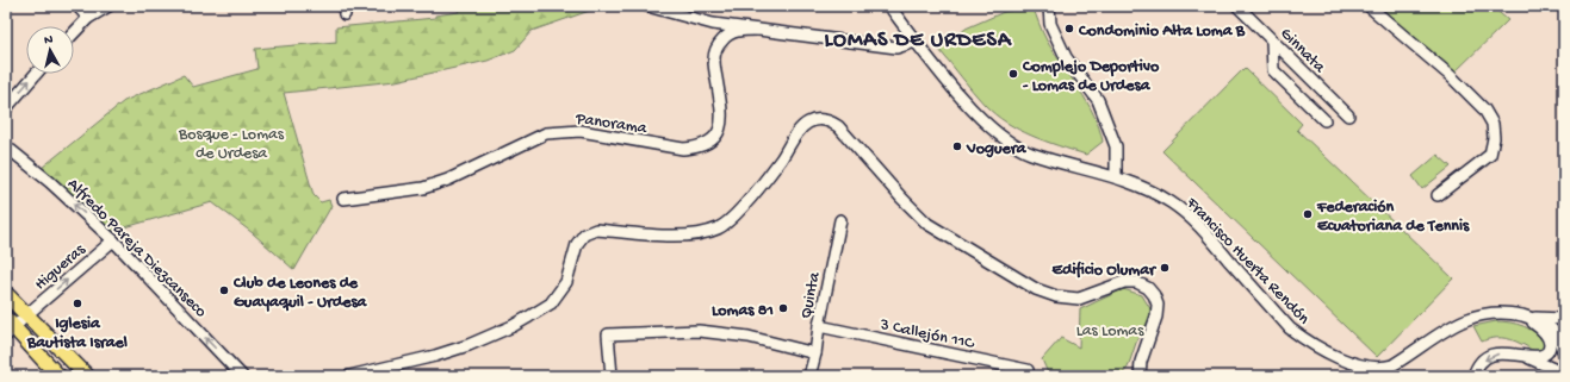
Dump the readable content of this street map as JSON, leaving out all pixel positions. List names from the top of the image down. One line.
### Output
{"streets":{"street":["Ginnata","Panorama","Alfredo Pareja Diezcanseco","Francisco Huerta Rendón","Higueras","Quinta","3 Callejón 11C"]},"crossings":[["Panorama","Francisco Huerta Rendón"],["Alfredo Pareja Diezcanseco","Higueras"],["Quinta","3 Callejón 11C"]],"one_way":["Alfredo Pareja Diezcanseco","Higueras"],"districts":["LOMAS DE URDESA"],"parks":["Bosque - Lomas de Urdesa","Las Lomas"],"places":["Condominio Alta Loma B","Complejo Deportivo - Lomas de Urdesa","Voguera","Federación Ecuatoriana de Tennis","Edificio Olumar","Club de Leones de Guayaquil - Urdesa","Iglesia Bautista Israel","Lomas 81"],"north":"top"}
